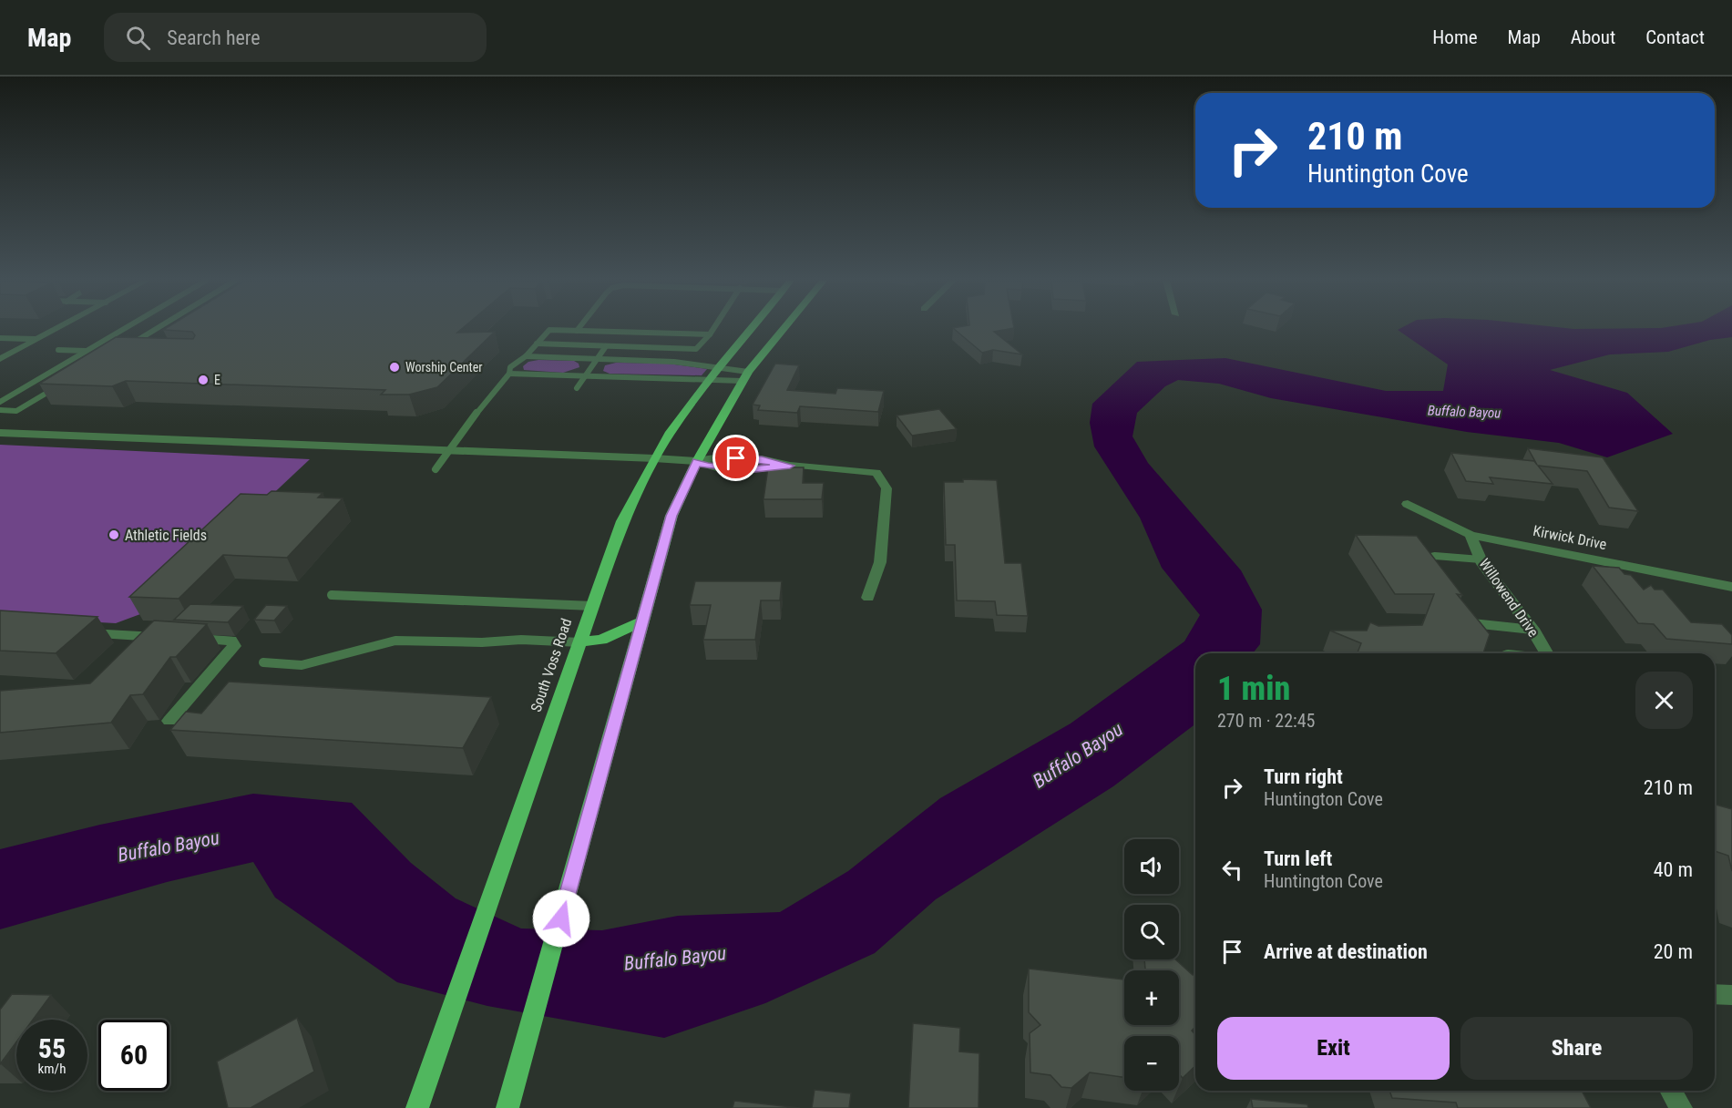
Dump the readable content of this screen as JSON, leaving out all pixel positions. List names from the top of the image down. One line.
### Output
{"streets":{"main road":["South Voss Road"],"street":["Kirwick Drive","Willowend Drive"]},"crossings":[["Kirwick Drive","Willowend Drive"]],"water":["Buffalo Bayou"],"places":["Worship Center","E","Athletic Fields"],"page":{"header":"Map","search":"Search here","nav":["Home","Map","About","Contact"],"turn":["210 m","Huntington Cove"],"heading":["1 min","270 m · 22:45"],"list":[{"name":"Turn right","note":"Huntington Cove","value":"210 m"},{"name":"Turn left","note":"Huntington Cove","value":"40 m"},{"name":"Arrive at destination","value":"20 m"}],"map_buttons":["+","−"],"buttons":["Exit","Share"],"speed":"55 km/h","limit":"60"}}
